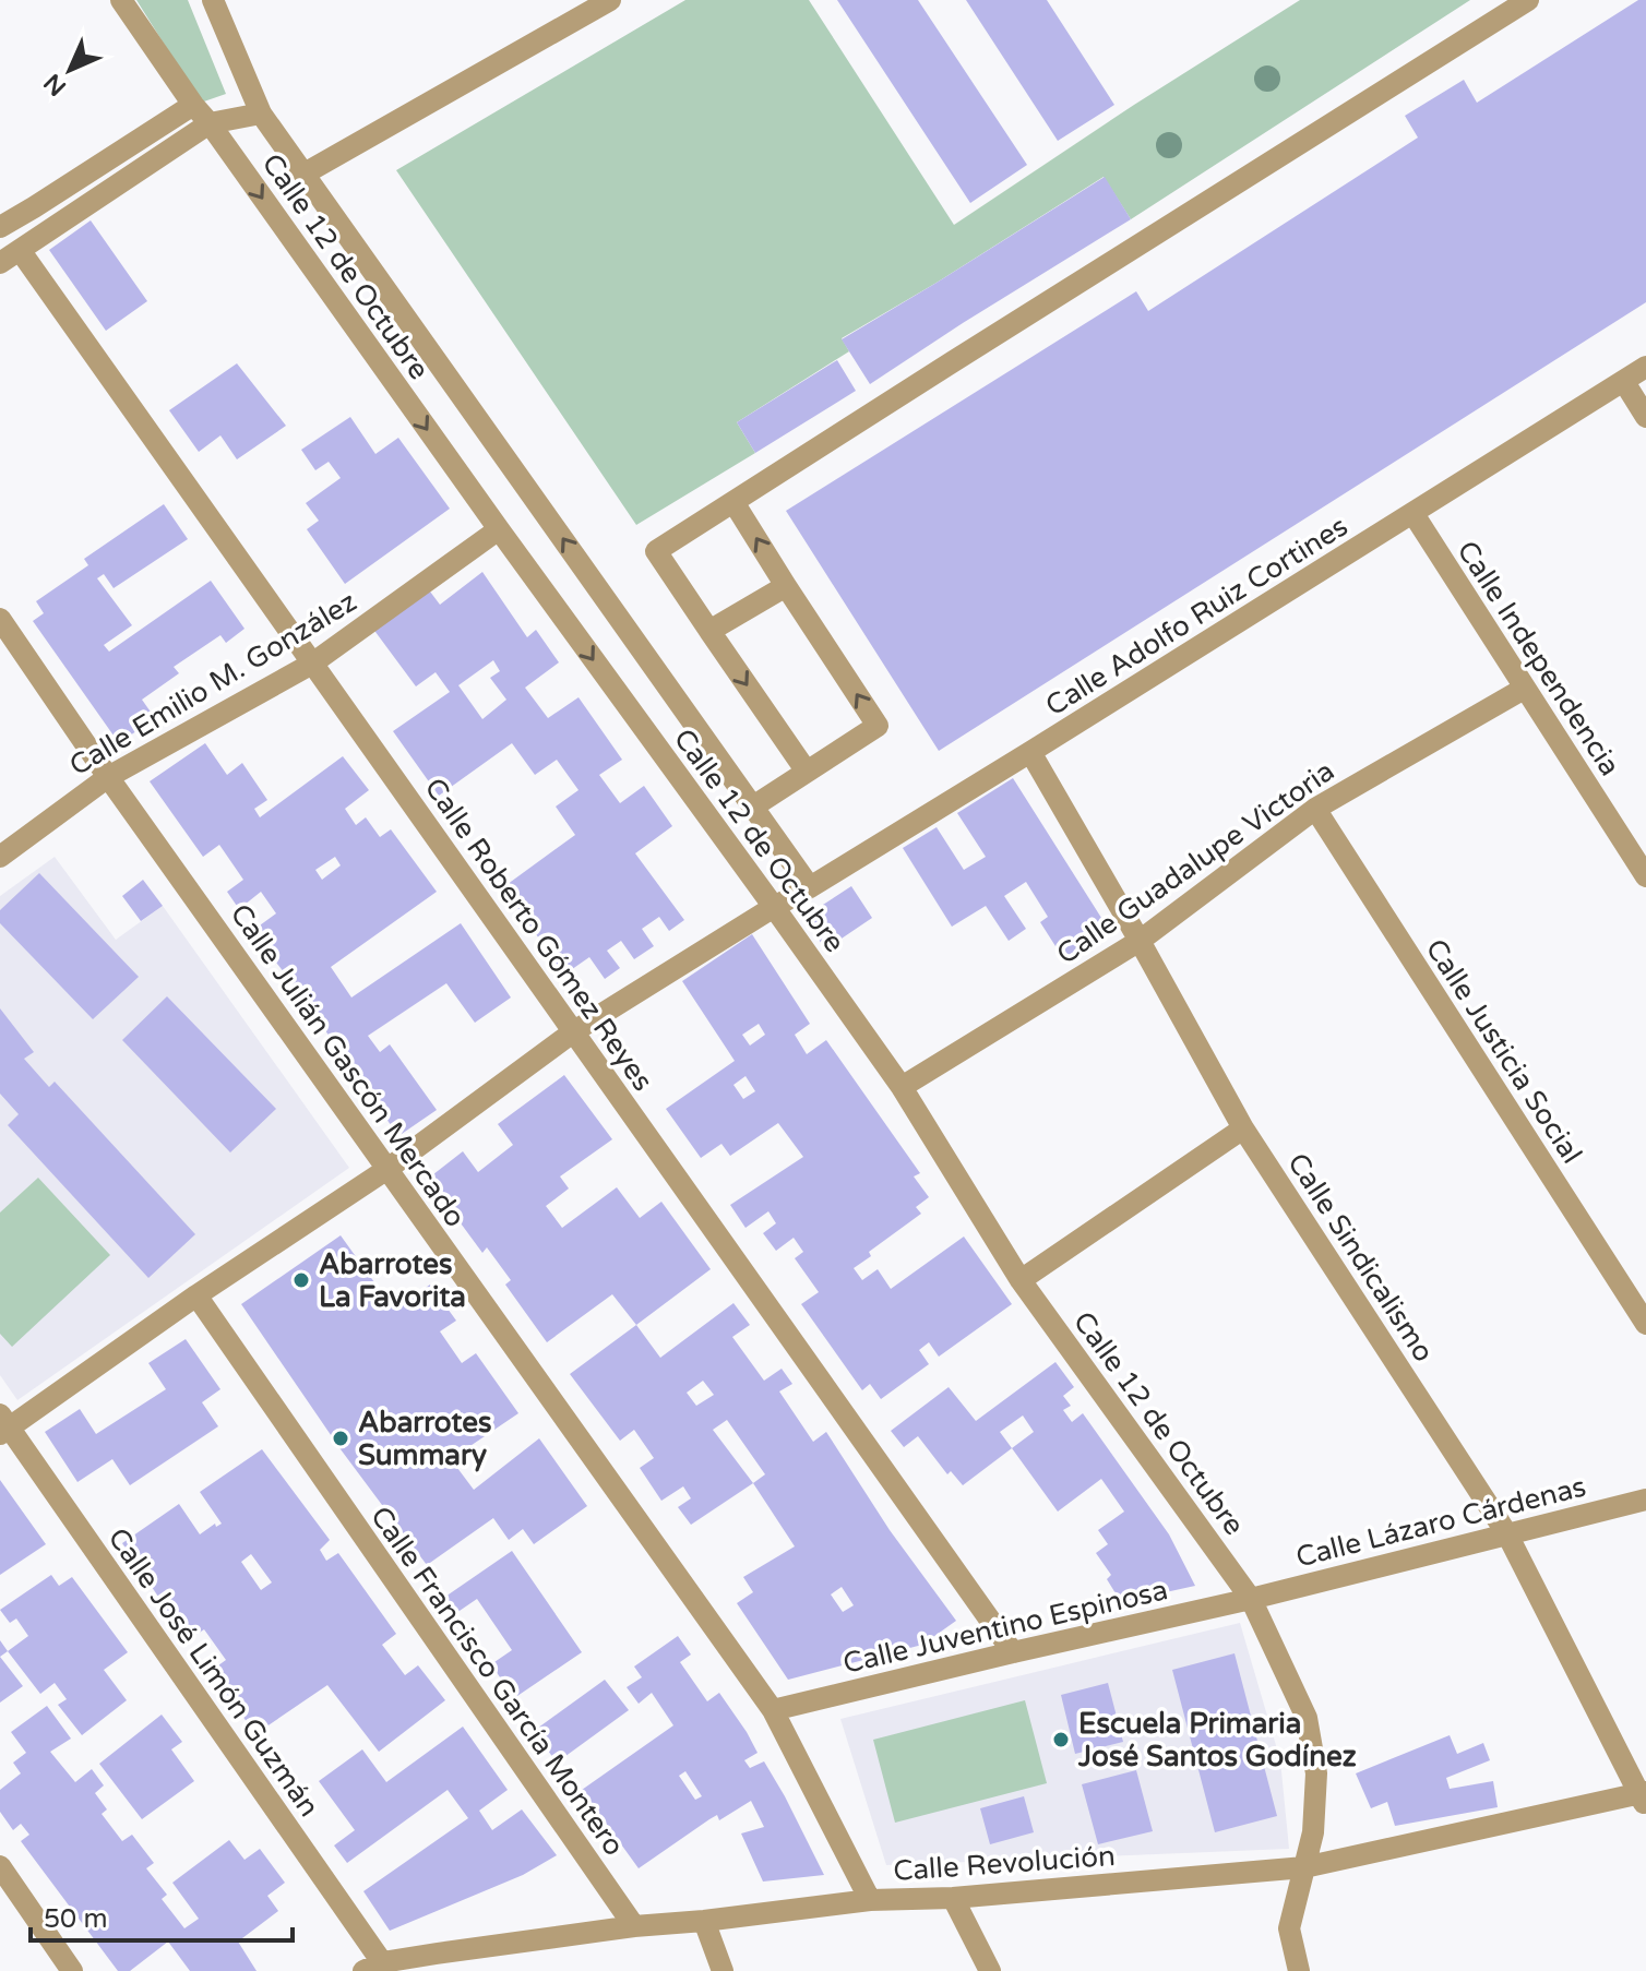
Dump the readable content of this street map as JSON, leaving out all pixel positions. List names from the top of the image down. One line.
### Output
{"streets":{"street":["Calle 12 de Octubre","Calle Adolfo Ruiz Cortines","Calle Independencia","Calle Emilio M. González","Calle Guadalupe Victoria","Calle Roberto Gómez Reyes","Calle Justicia Social","Calle Julián Gascón Mercado","Calle Sindicalismo","Calle Lázaro Cárdenas","Calle Juventino Espinosa","Calle José Limón Guzmán","Calle Francisco García Montero","Calle Revolución"]},"crossings":[["Calle 12 de Octubre","Calle Adolfo Ruiz Cortines"],["Calle 12 de Octubre","Calle Emilio M. González"],["Calle 12 de Octubre","Calle Guadalupe Victoria"],["Calle 12 de Octubre","Calle Lázaro Cárdenas"],["Calle 12 de Octubre","Calle Juventino Espinosa"],["Calle 12 de Octubre","Calle Revolución"],["Calle Adolfo Ruiz Cortines","Calle Independencia"],["Calle Adolfo Ruiz Cortines","Calle Roberto Gómez Reyes"],["Calle Adolfo Ruiz Cortines","Calle Julián Gascón Mercado"],["Calle Adolfo Ruiz Cortines","Calle Sindicalismo"],["Calle Adolfo Ruiz Cortines","Calle José Limón Guzmán"],["Calle Adolfo Ruiz Cortines","Calle Francisco García Montero"],["Calle Independencia","Calle Guadalupe Victoria"],["Calle Emilio M. González","Calle Roberto Gómez Reyes"],["Calle Emilio M. González","Calle Julián Gascón Mercado"],["Calle Guadalupe Victoria","Calle Justicia Social"],["Calle Guadalupe Victoria","Calle Sindicalismo"],["Calle Roberto Gómez Reyes","Calle Juventino Espinosa"],["Calle Julián Gascón Mercado","Calle Juventino Espinosa"],["Calle Julián Gascón Mercado","Calle Revolución"],["Calle Sindicalismo","Calle Lázaro Cárdenas"],["Calle Sindicalismo","Calle Revolución"],["Calle Lázaro Cárdenas","Calle Juventino Espinosa"],["Calle José Limón Guzmán","Calle Revolución"],["Calle Francisco García Montero","Calle Revolución"]],"places":["Abarrotes La Favorita","Abarrotes Summary","Escuela Primaria José Santos Godínez"],"scale_bar":"50 m","north":"bottom left"}
